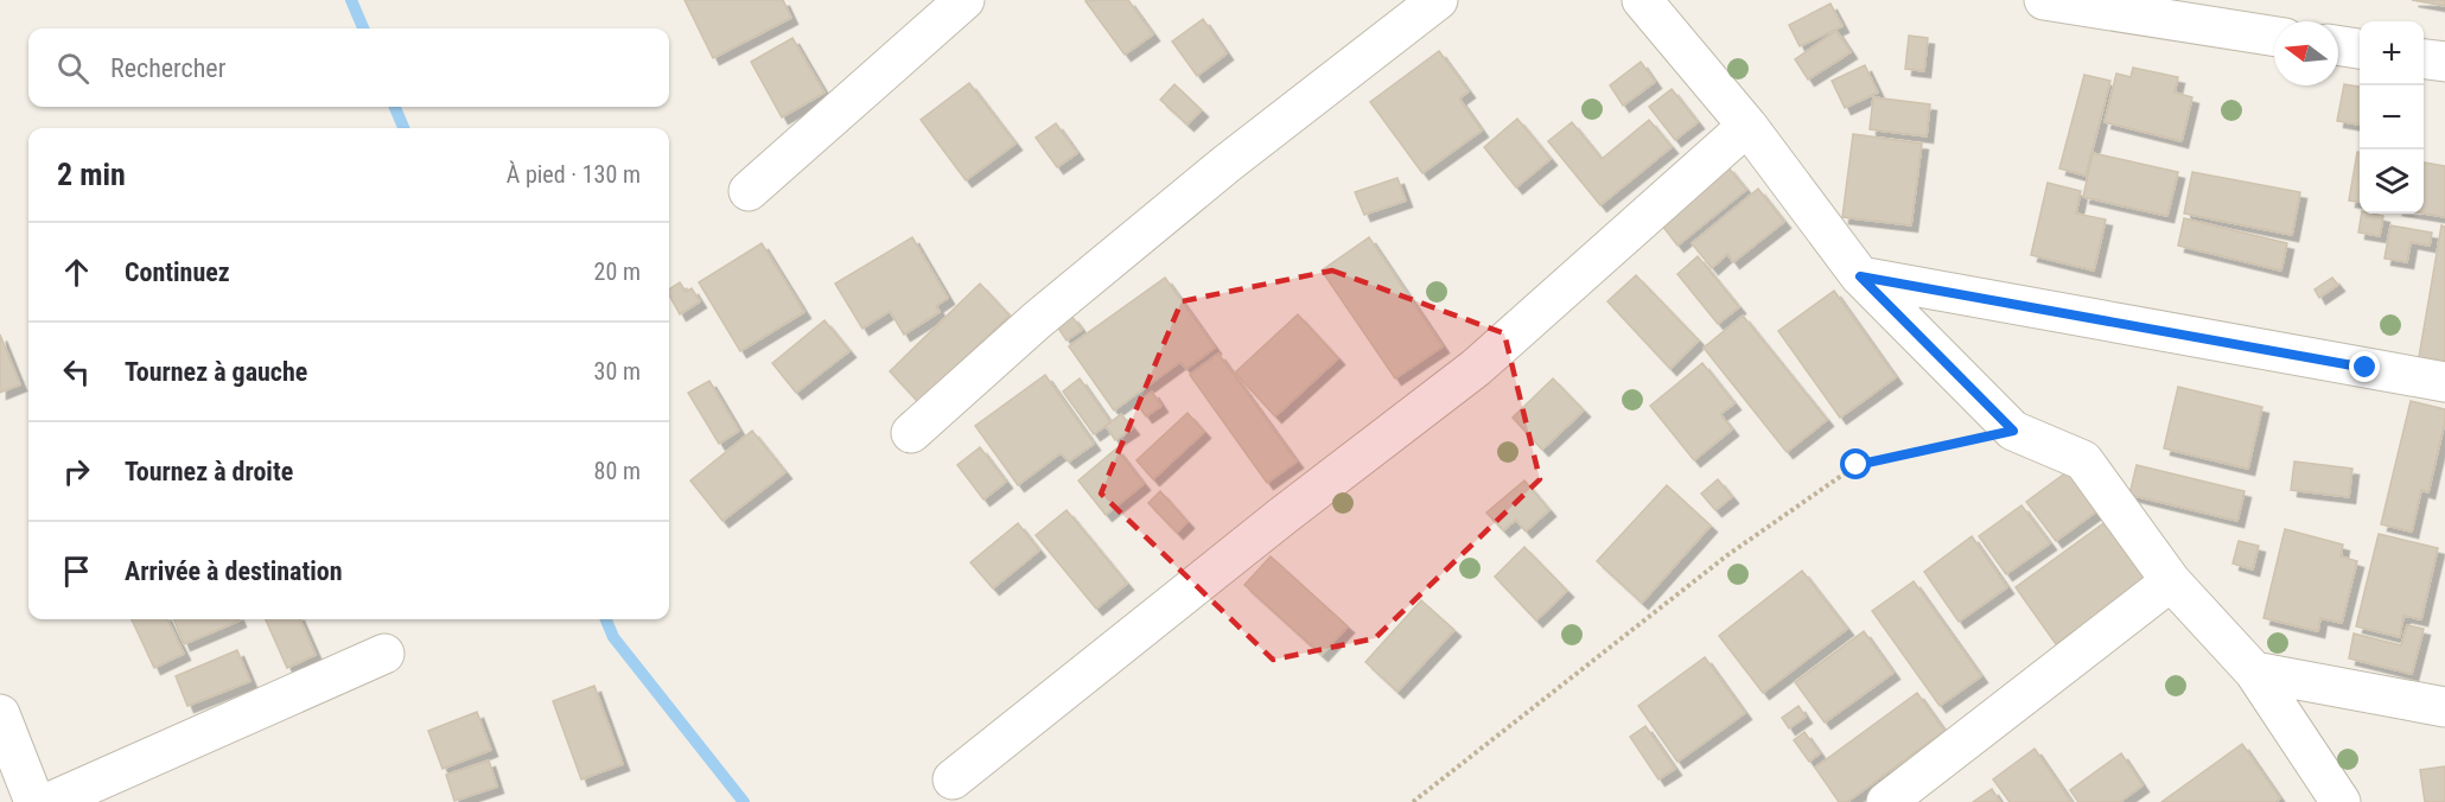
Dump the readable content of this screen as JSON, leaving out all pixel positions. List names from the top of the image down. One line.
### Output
{"north":"left","page":{"map_buttons":["+","−"],"search":"Rechercher","heading":["2 min","À pied · 130 m"],"list":[["Continuez","20 m"],["Tournez à gauche","30 m"],["Tournez à droite","80 m"],"Arrivée à destination"]}}
